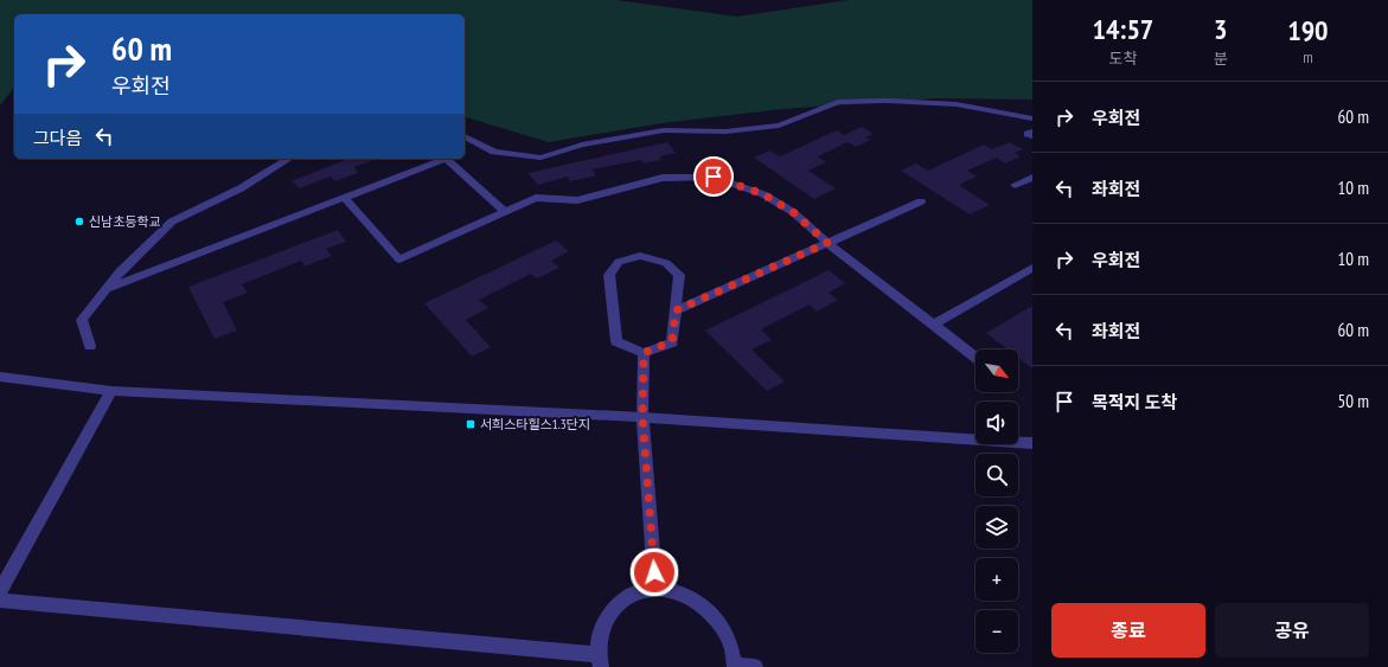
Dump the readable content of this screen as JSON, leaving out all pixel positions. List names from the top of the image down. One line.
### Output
{"places":{"other":["신남초등학교"],"transit":["서희스타힐스1.3단지"]},"north":"bottom right","page":{"eta":["14:57","도착","3","분","190","m"],"turn":["60 m","우회전"],"list":[{"name":"우회전","value":"60 m"},{"name":"좌회전","value":"10 m"},{"name":"우회전","value":"10 m"},{"name":"좌회전","value":"60 m"},{"name":"목적지 도착","value":"50 m"}],"then":"그다음","map_buttons":["+","−"],"buttons":["종료","공유"]}}
